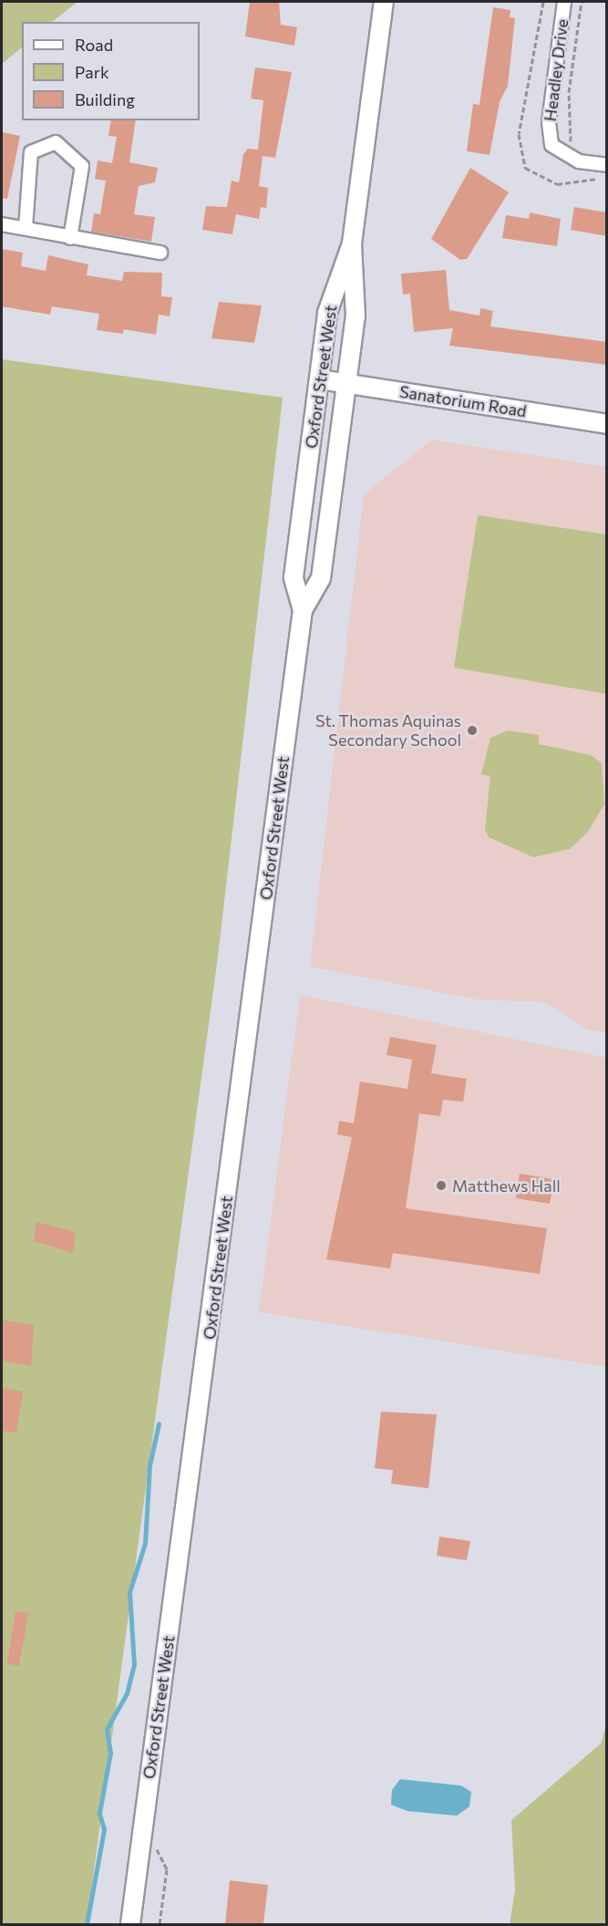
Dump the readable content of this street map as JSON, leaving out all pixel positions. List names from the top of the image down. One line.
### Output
{"streets":{"main road":["Oxford Street West","Sanatorium Road"],"street":["Headley Drive"]},"crossings":[["Oxford Street West","Sanatorium Road"]],"places":["St. Thomas Aquinas Secondary School","Matthews Hall"],"legend":["Road","Park","Building"]}
